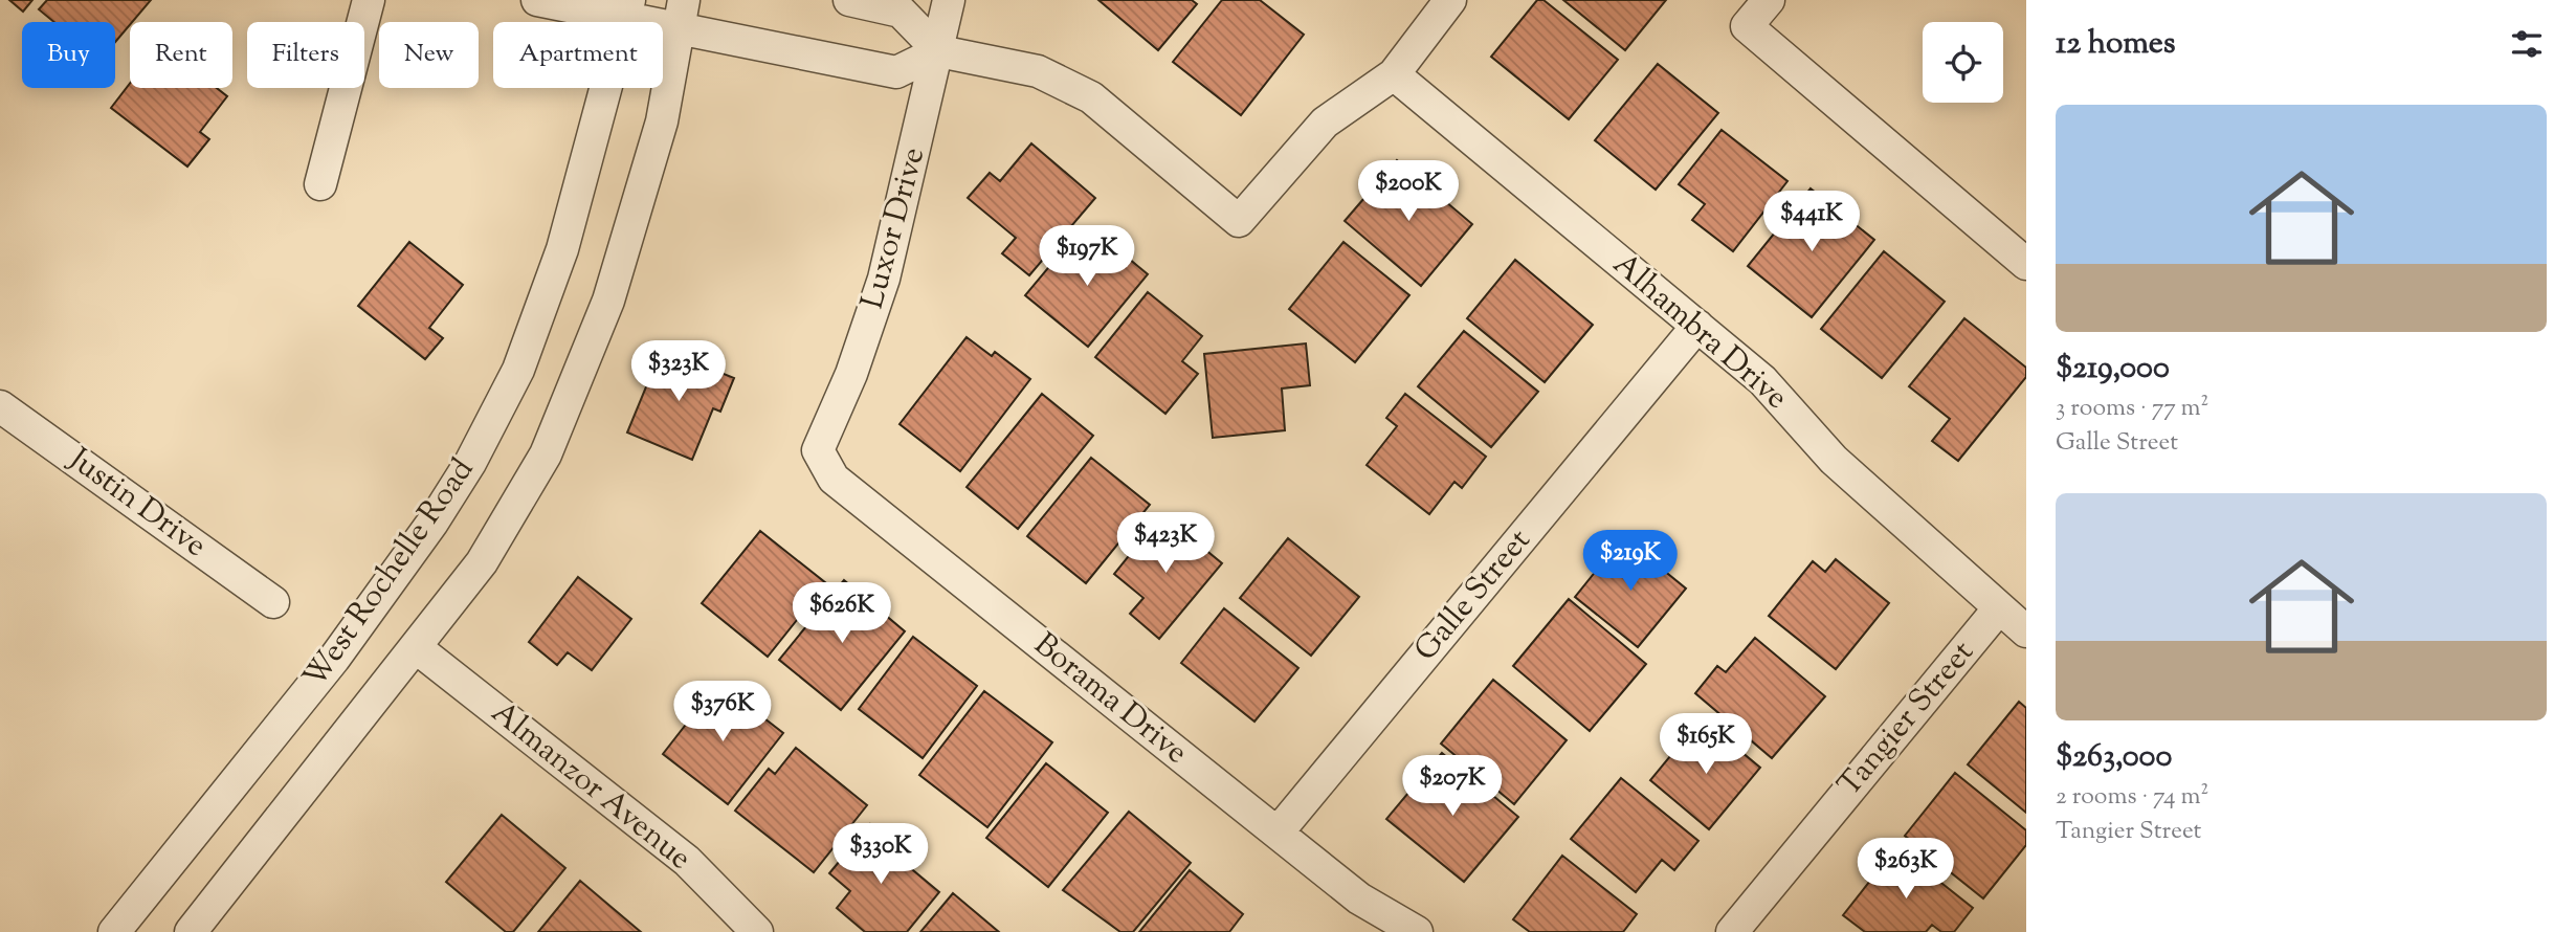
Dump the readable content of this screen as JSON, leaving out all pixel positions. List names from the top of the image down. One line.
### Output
{"streets":{"street":["Luxor Drive","Alhambra Drive","Justin Drive","West Rochelle Road","Galle Street","Borama Drive","Tangier Street","Almanzor Avenue"]},"crossings":[["Luxor Drive","Borama Drive"],["Alhambra Drive","Galle Street"],["Alhambra Drive","Tangier Street"],["West Rochelle Road","Almanzor Avenue"],["Galle Street","Borama Drive"]],"page":{"heading":"12 homes","chip":["Buy","Rent","Filters","New","Apartment"],"list":[{"name":"$219,000","note":"3 rooms · 77 m² · Galle Street"},{"name":"$263,000","note":"2 rooms · 74 m² · Tangier Street"}],"price":["$200K","$441K","$197K","$323K","$423K","$219K","$626K","$376K","$165K","$207K","$330K","$263K"]}}
